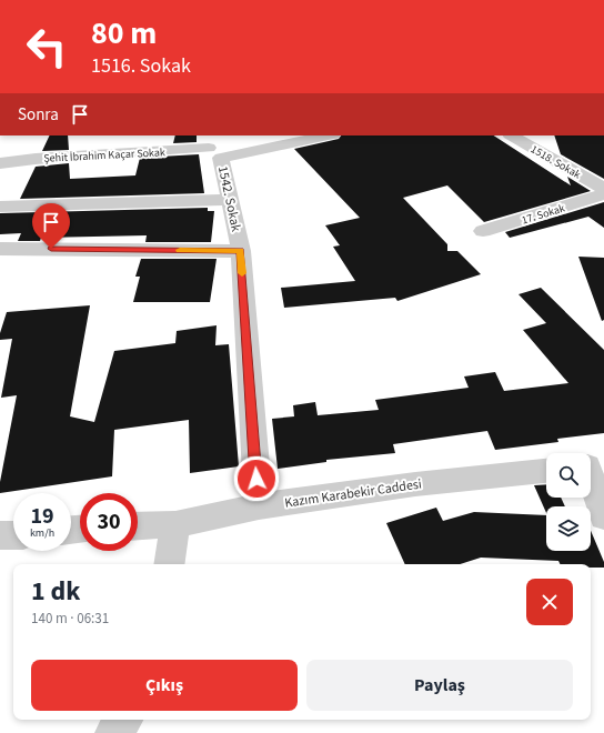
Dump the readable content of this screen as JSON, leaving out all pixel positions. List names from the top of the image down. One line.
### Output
{"streets":{"street":["Şehit İbrahim Kaçar Sokak","1518. Sokak","1542. Sokak","17. Sokak","Kazım Karabekir Caddesi"]},"crossings":[["Şehit İbrahim Kaçar Sokak","1542. Sokak"],["1542. Sokak","Kazım Karabekir Caddesi"]],"page":{"turn":["80 m","1516. Sokak"],"then":"Sonra","speed":"19 km/h","limit":"30","heading":["1 dk","140 m · 06:31"],"buttons":["Çıkış","Paylaş"]}}
